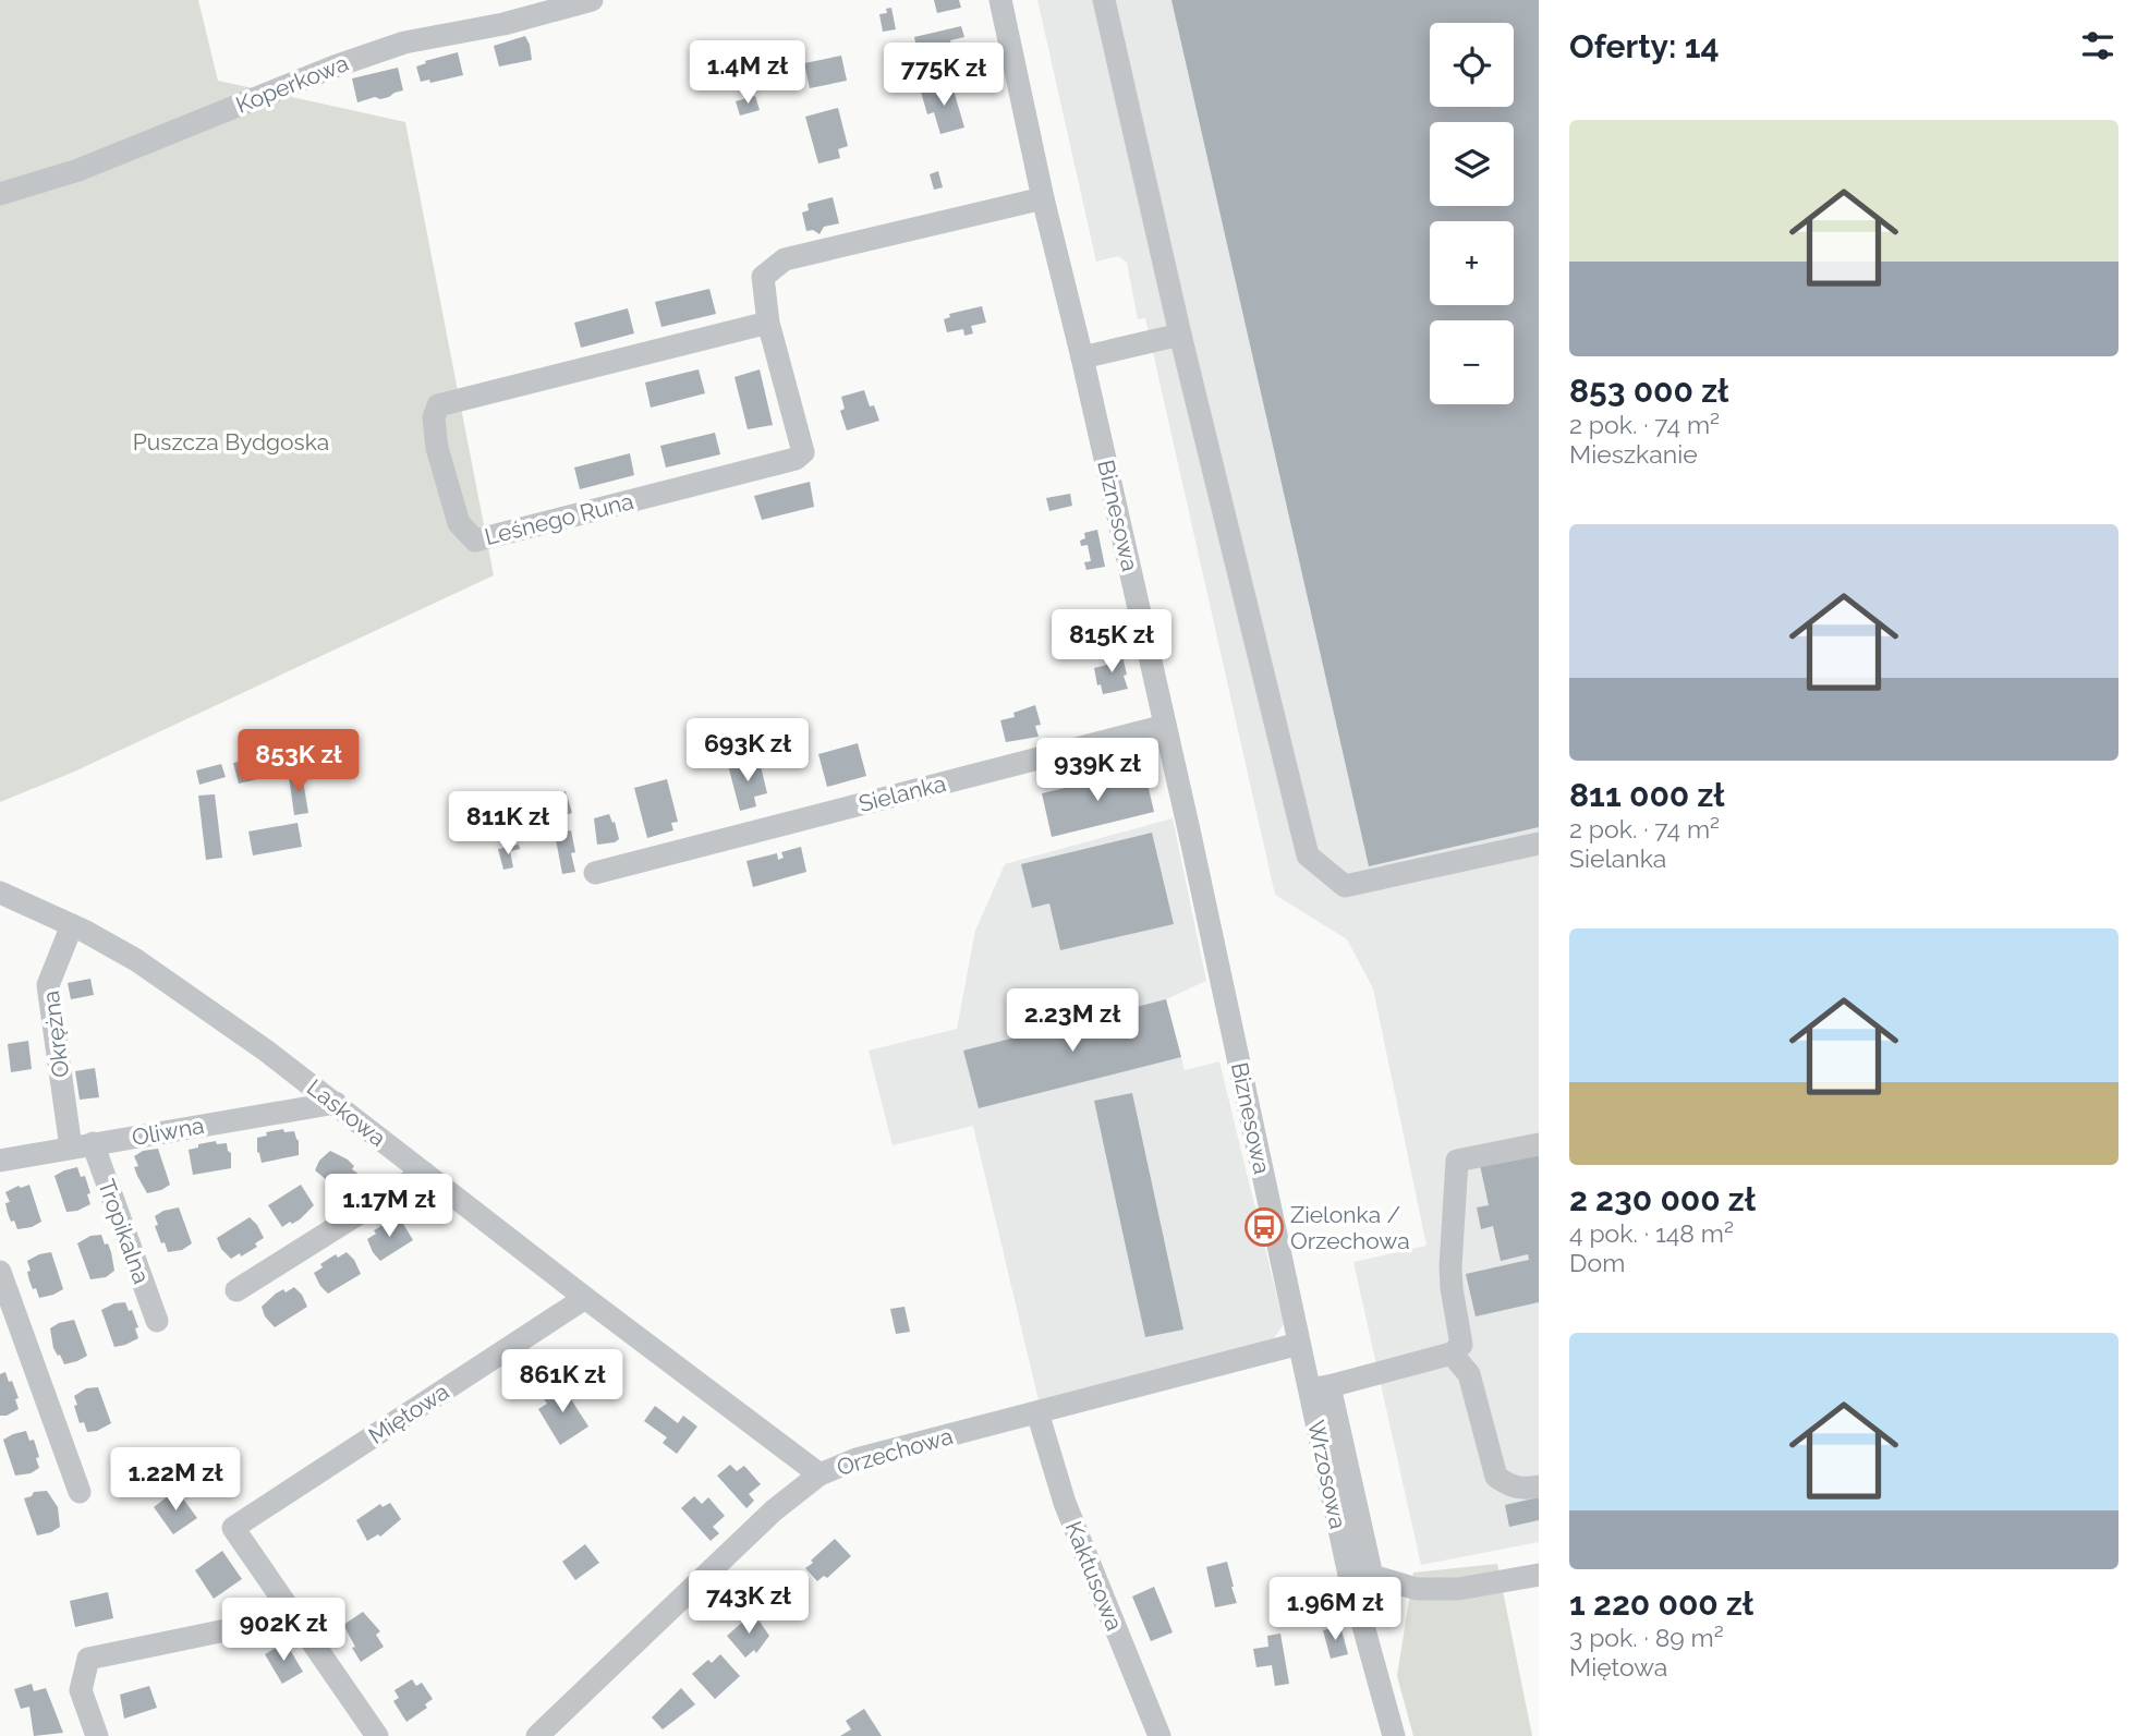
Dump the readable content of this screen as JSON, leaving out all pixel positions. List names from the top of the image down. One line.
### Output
{"streets":{"street":["Koperkowa","Biznesowa","Leśnego Runa","Sielanka","Okrężna","Laskowa","Oliwna","Tropikalna","Miętowa","Orzechowa","Wrzosowa","Kaktusowa"]},"crossings":[["Biznesowa","Leśnego Runa"],["Biznesowa","Sielanka"],["Biznesowa","Orzechowa"],["Biznesowa","Wrzosowa"],["Okrężna","Laskowa"],["Okrężna","Oliwna"],["Okrężna","Tropikalna"],["Laskowa","Oliwna"],["Laskowa","Miętowa"],["Laskowa","Orzechowa"],["Oliwna","Tropikalna"],["Orzechowa","Wrzosowa"],["Orzechowa","Kaktusowa"]],"parks":["Puszcza Bydgoska"],"places":{"bus stop":["Zielonka / Orzechowa"]},"page":{"heading":"Oferty: 14","map_buttons":["+","−"],"price":["1.4M zł","775K zł","815K zł","693K zł","853K zł","939K zł","811K zł","2.23M zł","1.17M zł","861K zł","1.22M zł","743K zł","1.96M zł","902K zł"],"list":[{"name":"853 000 zł","note":"2 pok. · 74 m² · Mieszkanie"},{"name":"811 000 zł","note":"2 pok. · 74 m² · Sielanka"},{"name":"2 230 000 zł","note":"4 pok. · 148 m² · Dom"},{"name":"1 220 000 zł","note":"3 pok. · 89 m² · Miętowa"}]}}
